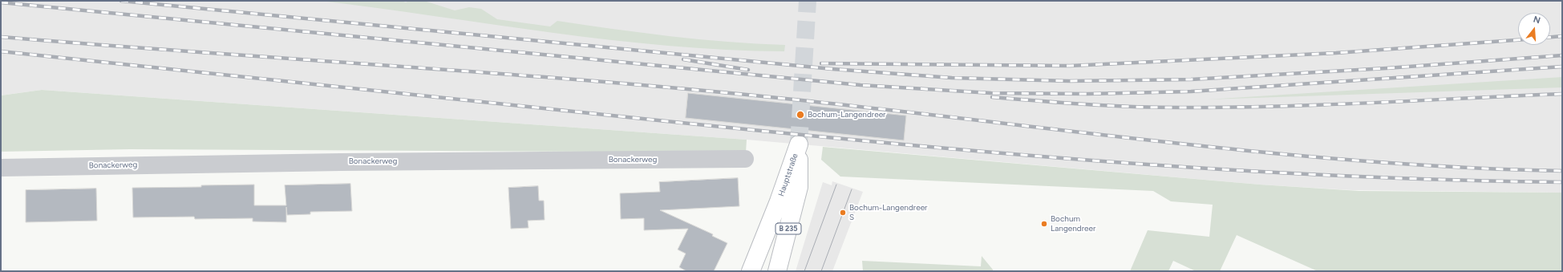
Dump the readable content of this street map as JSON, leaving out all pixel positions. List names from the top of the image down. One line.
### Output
{"streets":{"main road":["Hauptstraße","B 235"],"street":["Bonackerweg"]},"places":["Bochum-Langendreer","Bochum-Langendreer S","Bochum Langendreer"],"north":"top"}
